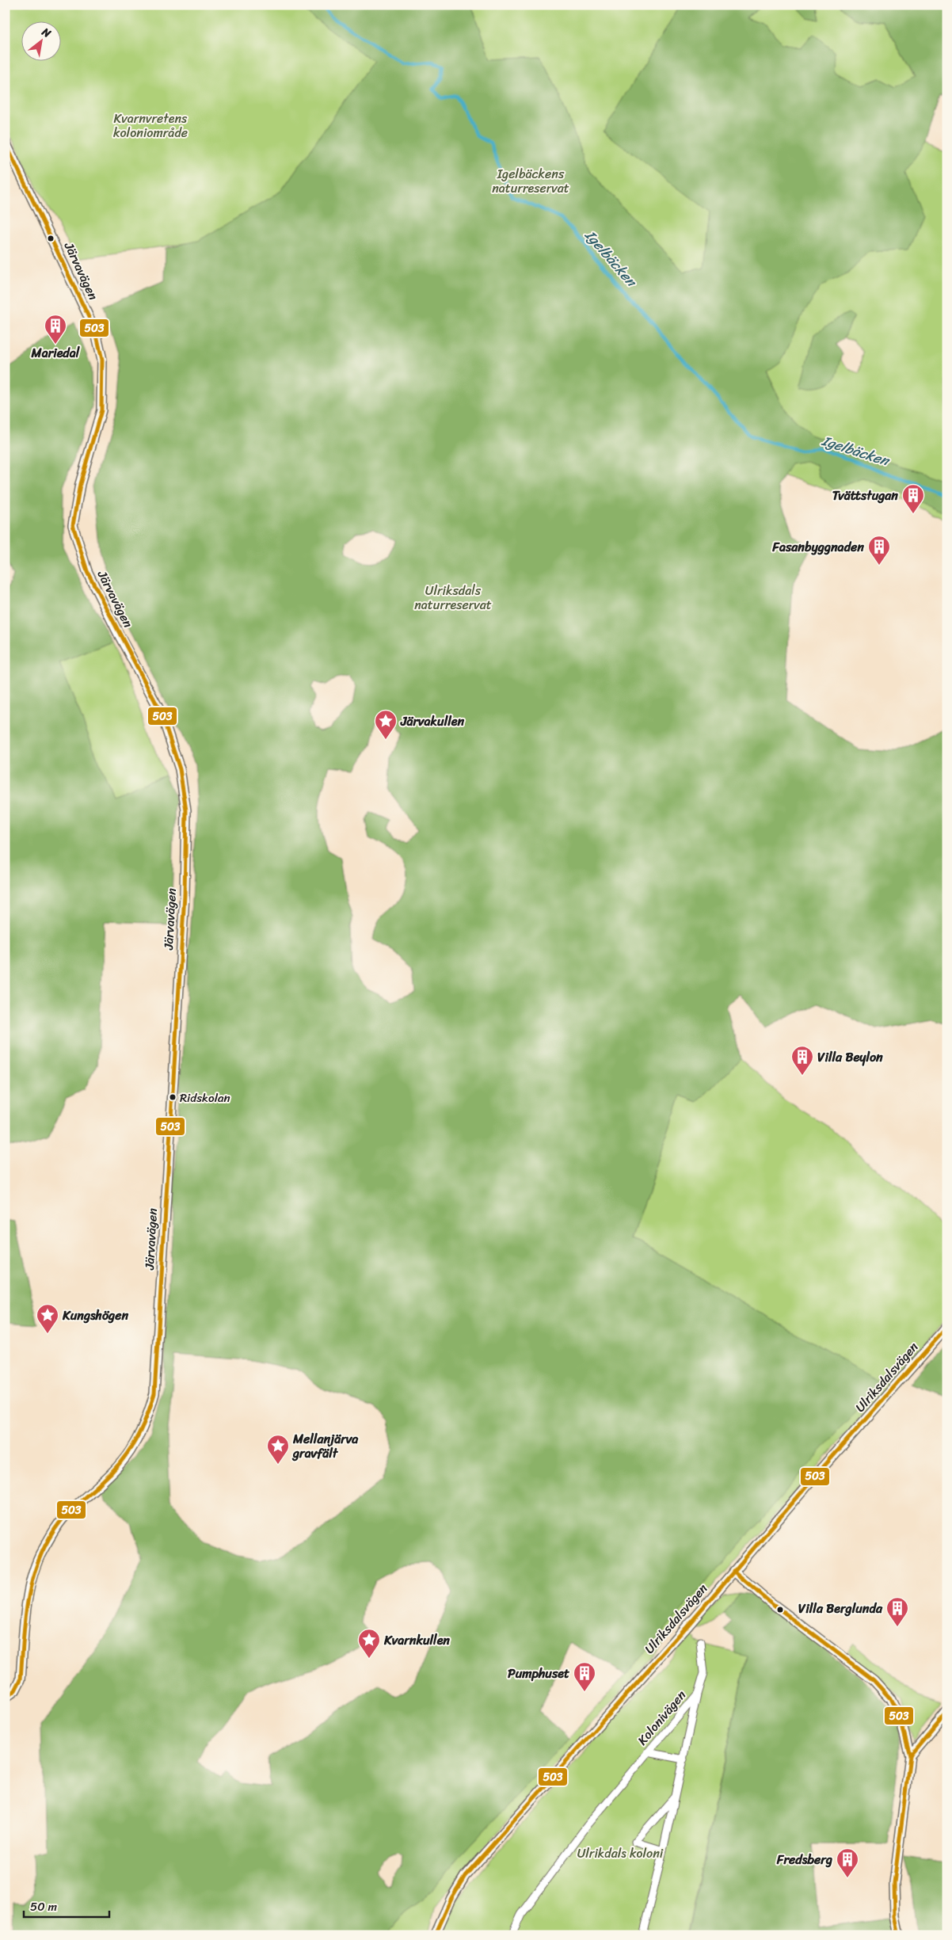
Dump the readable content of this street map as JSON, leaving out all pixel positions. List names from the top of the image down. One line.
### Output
{"streets":{"street":["Järvavägen","Ulriksdalsvägen","Kolonivägen"]},"water":["Igelbäcken"],"parks":["Kvarnvretens koloniområde","Igelbäckens naturreservat","Ulriksdals naturreservat","Ulrikdals koloni"],"places":{"building":["Mariedal","Tvättstugan","Fasanbyggnaden","Villa Beylon","Villa Berglunda","Pumphuset","Fredsberg"],"place":["Järvakullen","Kungshögen","Mellanjärva gravfält","Kvarnkullen"],"other":["Ridskolan"]},"lines":["transit line 503"],"scale_bar":"50 m","north":"top right"}
